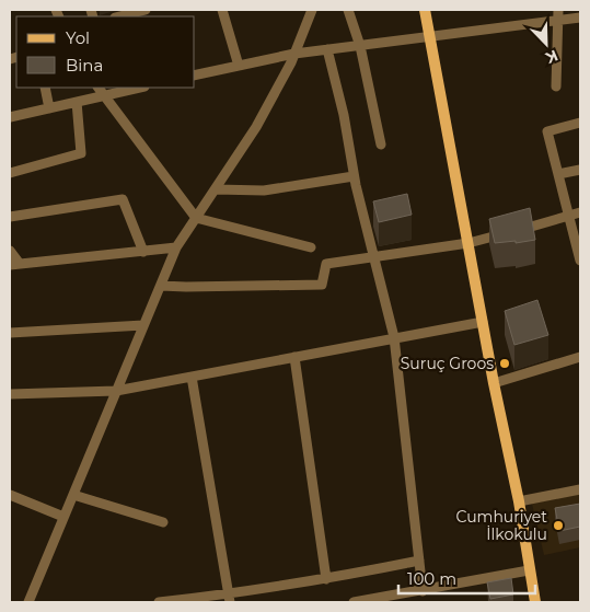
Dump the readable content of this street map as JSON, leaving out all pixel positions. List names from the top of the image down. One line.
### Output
{"places":["Suruç Groos","Cumhuriyet İlkokulu"],"legend":["Yol","Bina"],"scale_bar":"100 m","north":"bottom right"}
